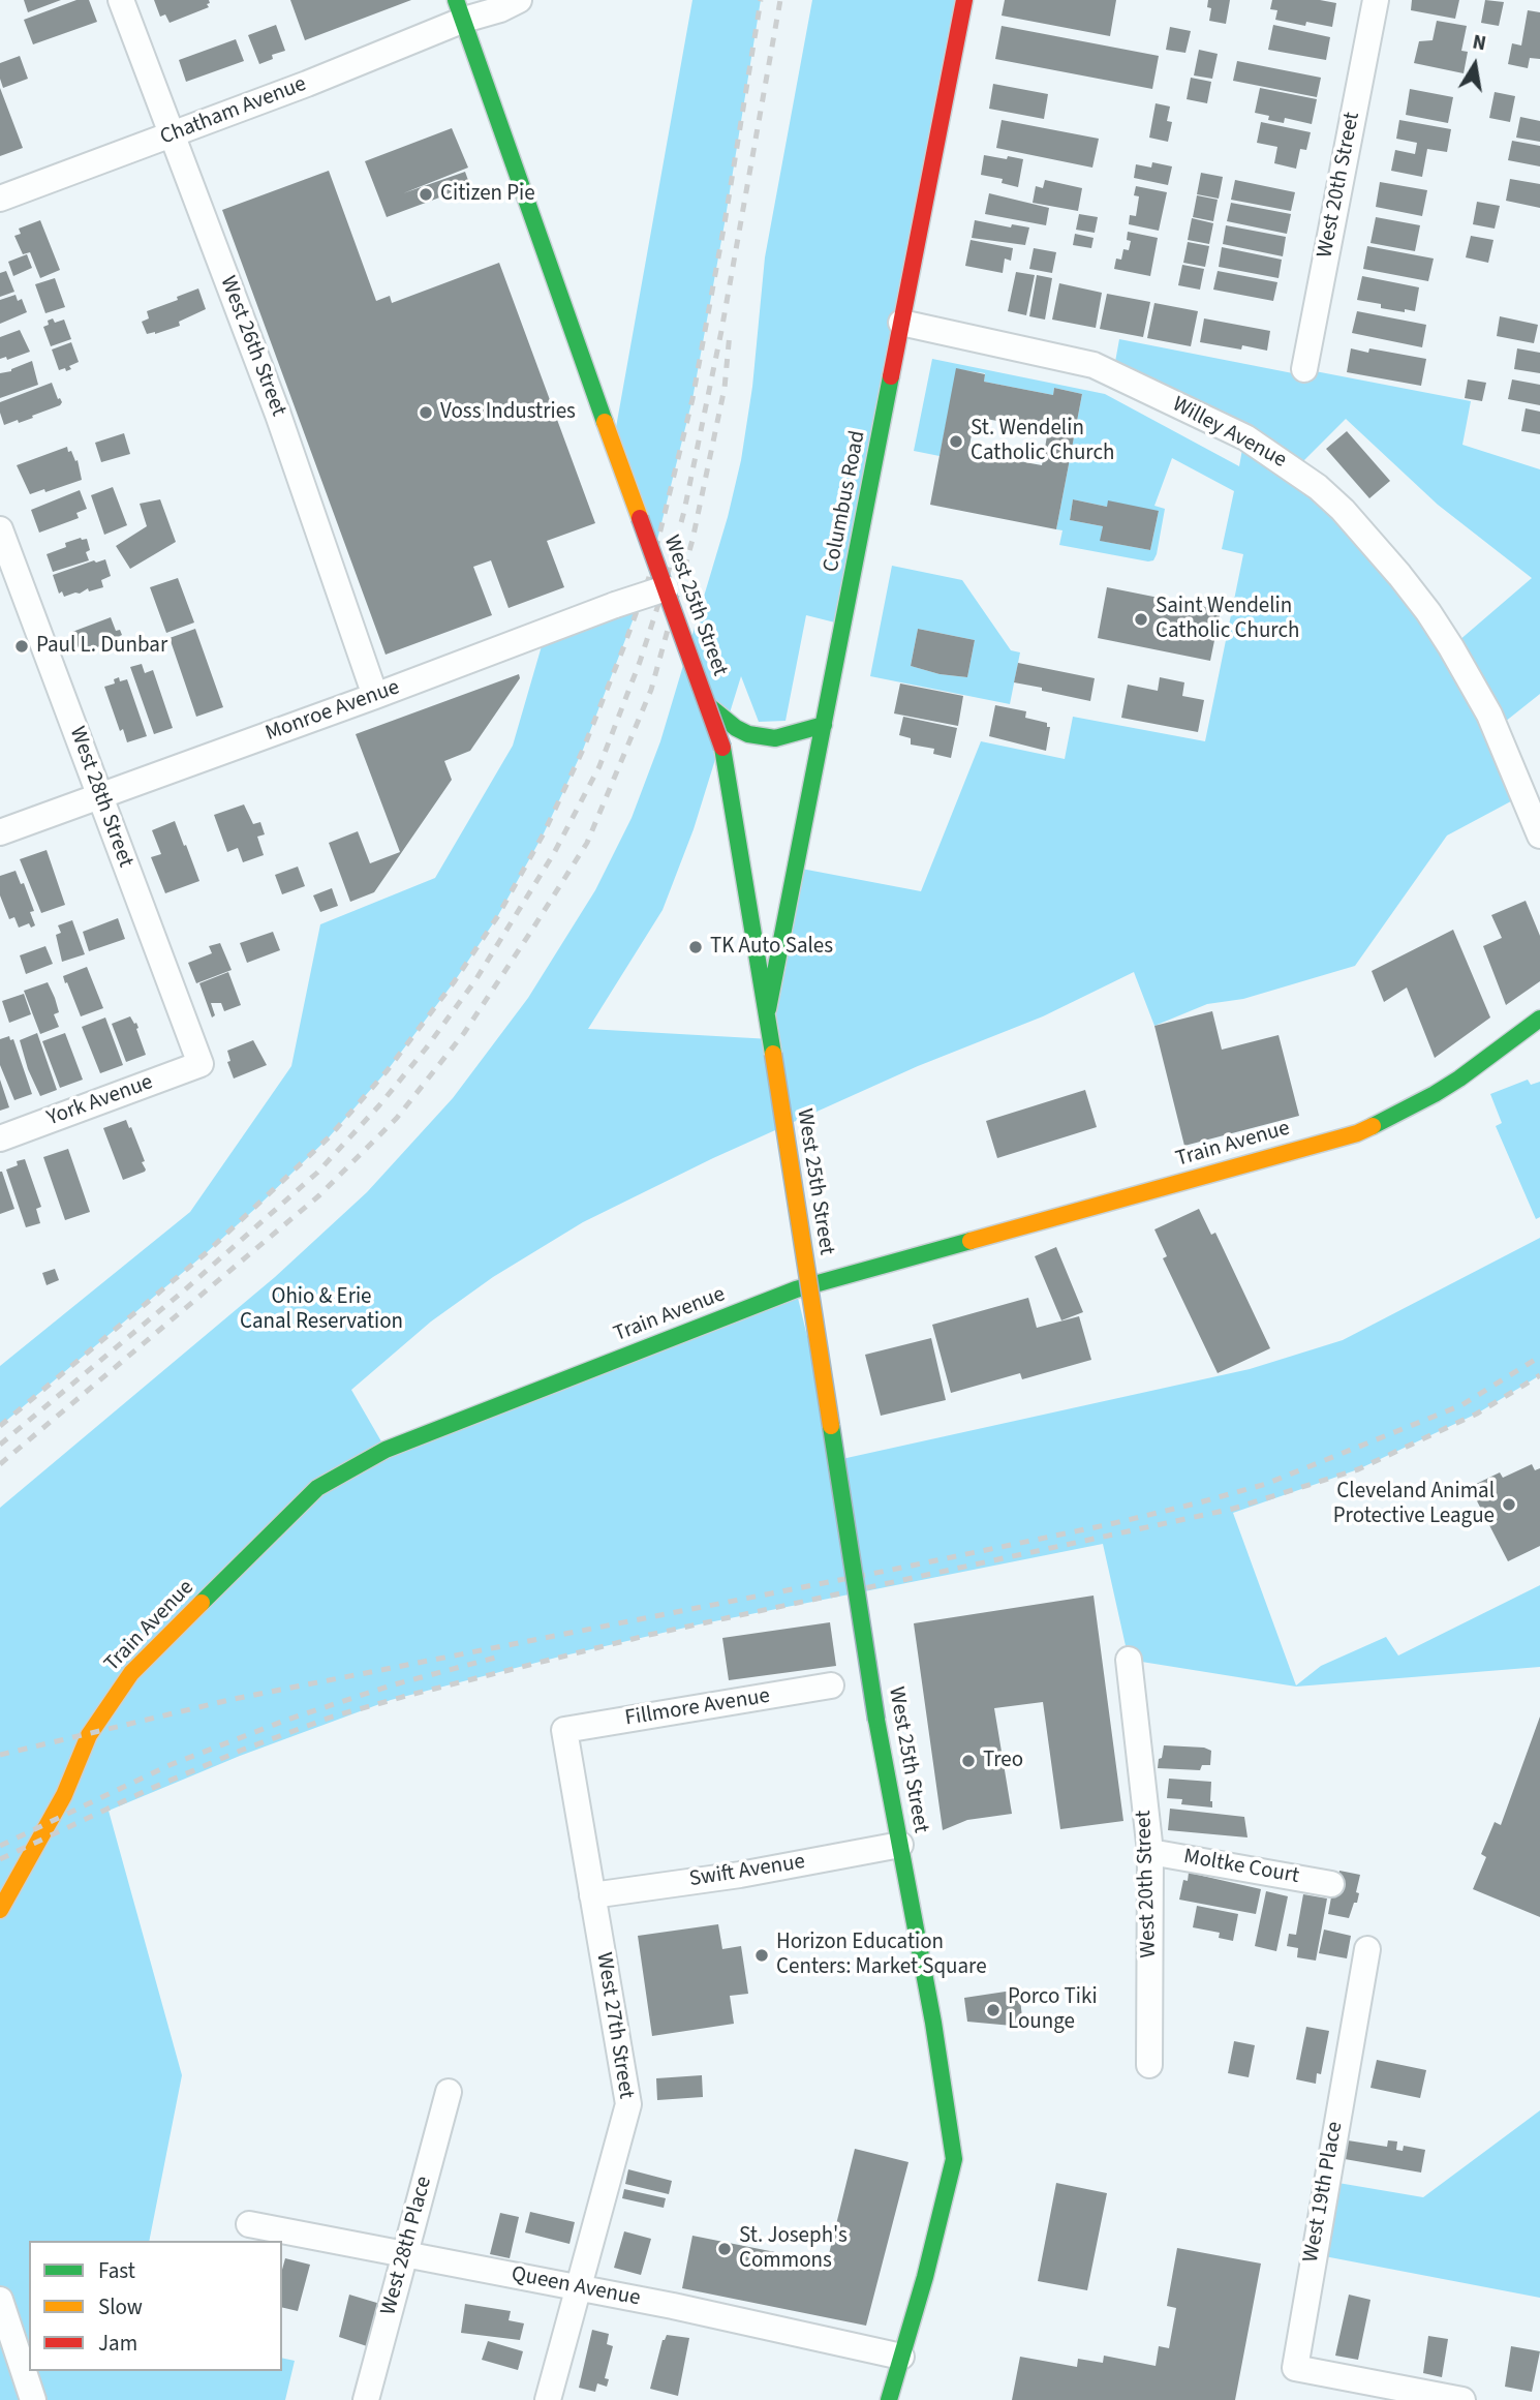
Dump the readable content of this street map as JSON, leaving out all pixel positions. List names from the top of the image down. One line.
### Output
{"streets":{"street":["Chatham Avenue","West 20th Street","West 26th Street","Willey Avenue","Columbus Road","West 25th Street","Monroe Avenue","West 28th Street","York Avenue","Train Avenue","Fillmore Avenue","Moltke Court","Swift Avenue","West 27th Street","West 19th Place","West 28th Place","Queen Avenue"]},"crossings":[["Chatham Avenue","West 26th Street"],["Chatham Avenue","West 25th Street"],["West 20th Street","Moltke Court"],["West 26th Street","Monroe Avenue"],["Willey Avenue","Columbus Road"],["Columbus Road","West 25th Street"],["West 25th Street","Monroe Avenue"],["West 25th Street","Swift Avenue"],["West 25th Street","Queen Avenue"],["Monroe Avenue","West 28th Street"],["West 28th Street","York Avenue"],["Fillmore Avenue","West 27th Street"],["Swift Avenue","West 27th Street"],["West 27th Street","Queen Avenue"],["West 28th Place","Queen Avenue"]],"parks":["Ohio & Erie Canal Reservation"],"places":["Citizen Pie","Voss Industries","St. Wendelin Catholic Church","Saint Wendelin Catholic Church","Paul L. Dunbar","TK Auto Sales","Cleveland Animal Protective League","Treo","Horizon Education Centers: Market Square","Porco Tiki Lounge","St. Joseph's Commons"],"legend":["Fast","Slow","Jam"],"north":"top"}
